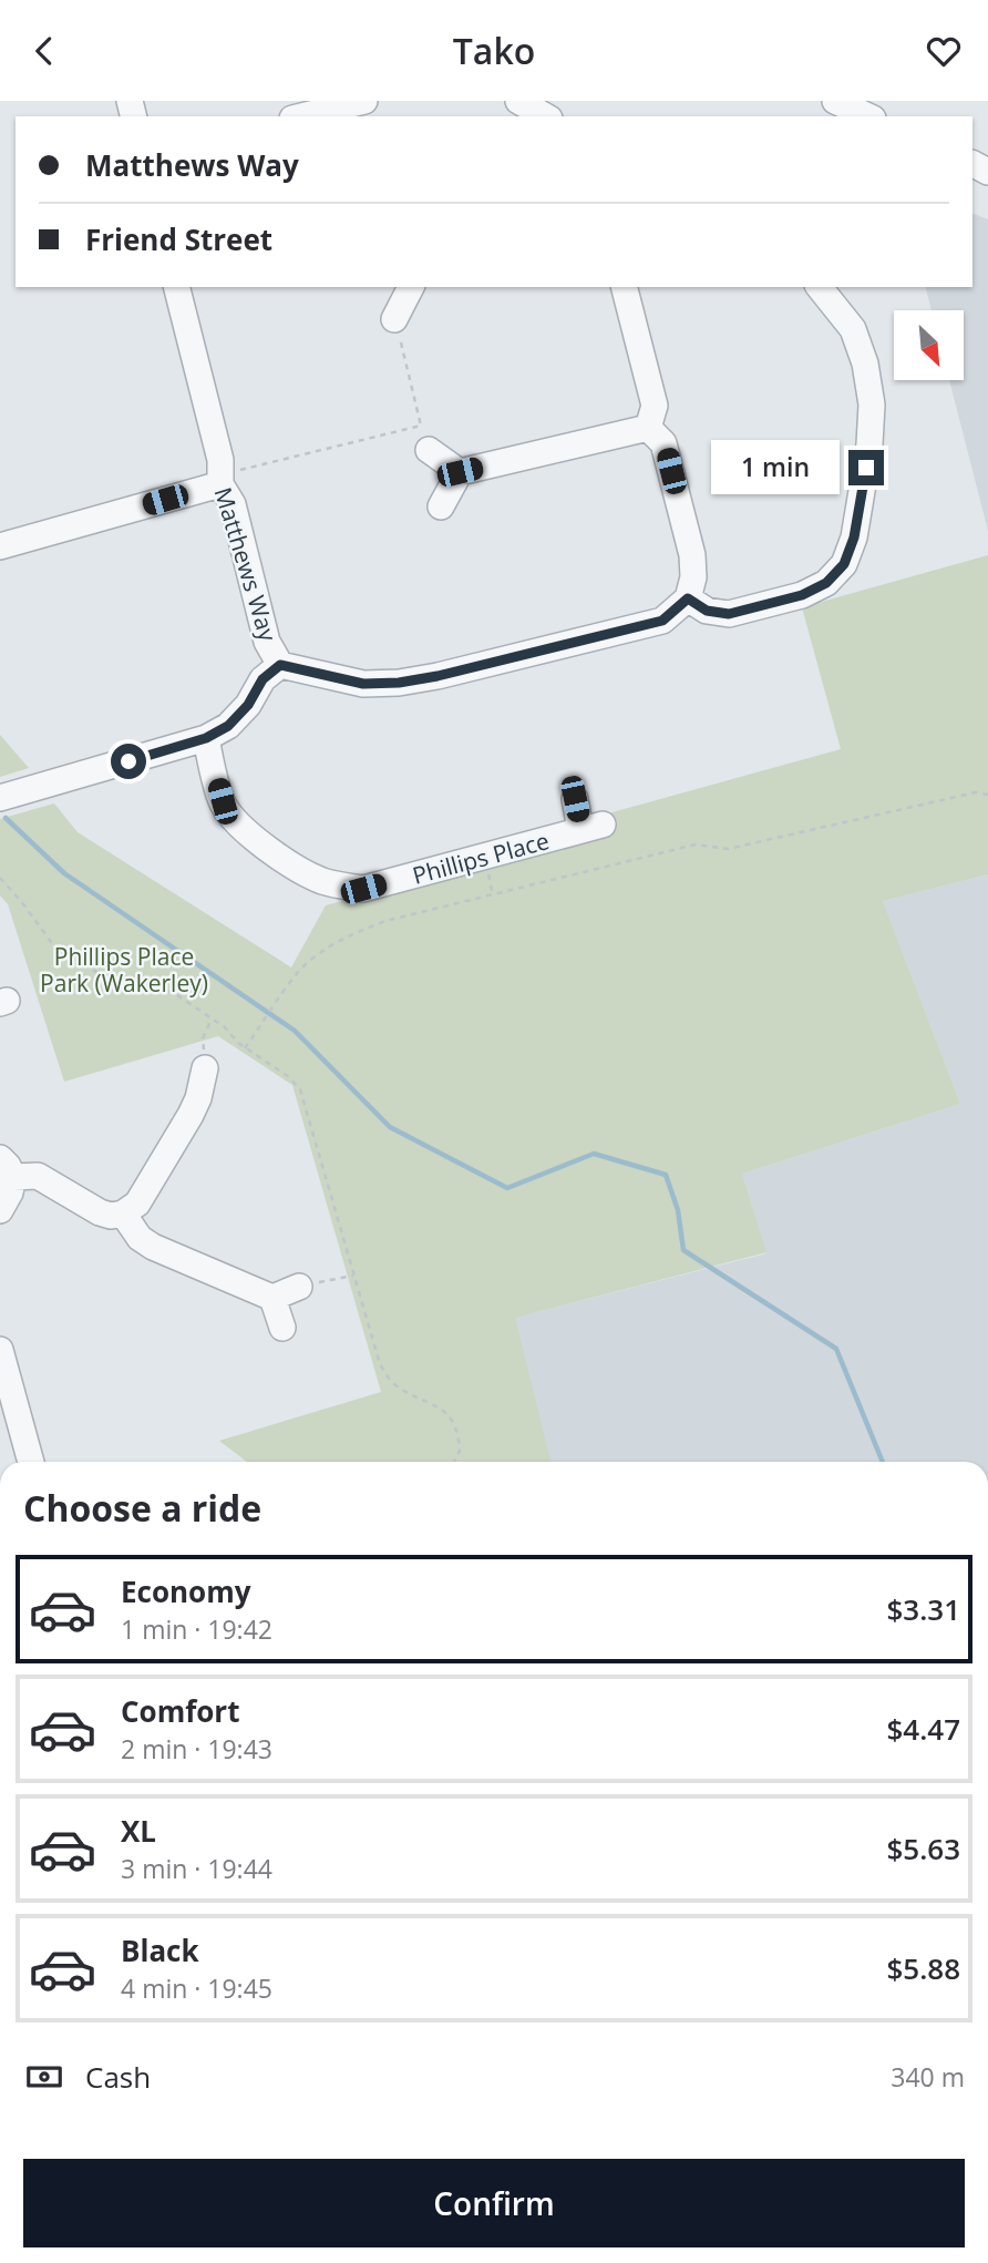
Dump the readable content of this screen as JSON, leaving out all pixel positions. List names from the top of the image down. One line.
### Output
{"streets":{"street":["Matthews Way","Phillips Place"]},"crossings":[["Matthews Way","Phillips Place"]],"parks":["Phillips Place Park (Wakerley)"],"north":"bottom right","page":{"header":"Tako","banner":["Matthews Way","Friend Street"],"bubble":"1 min","heading":"Choose a ride","list":[{"name":"Economy","note":"1 min · 19:42","value":"$3.31"},{"name":"Comfort","note":"2 min · 19:43","value":"$4.47"},{"name":"XL","note":"3 min · 19:44","value":"$5.63"},{"name":"Black","note":"4 min · 19:45","value":"$5.88"}],"pay":["Cash","340 m"],"buttons":"Confirm"}}
